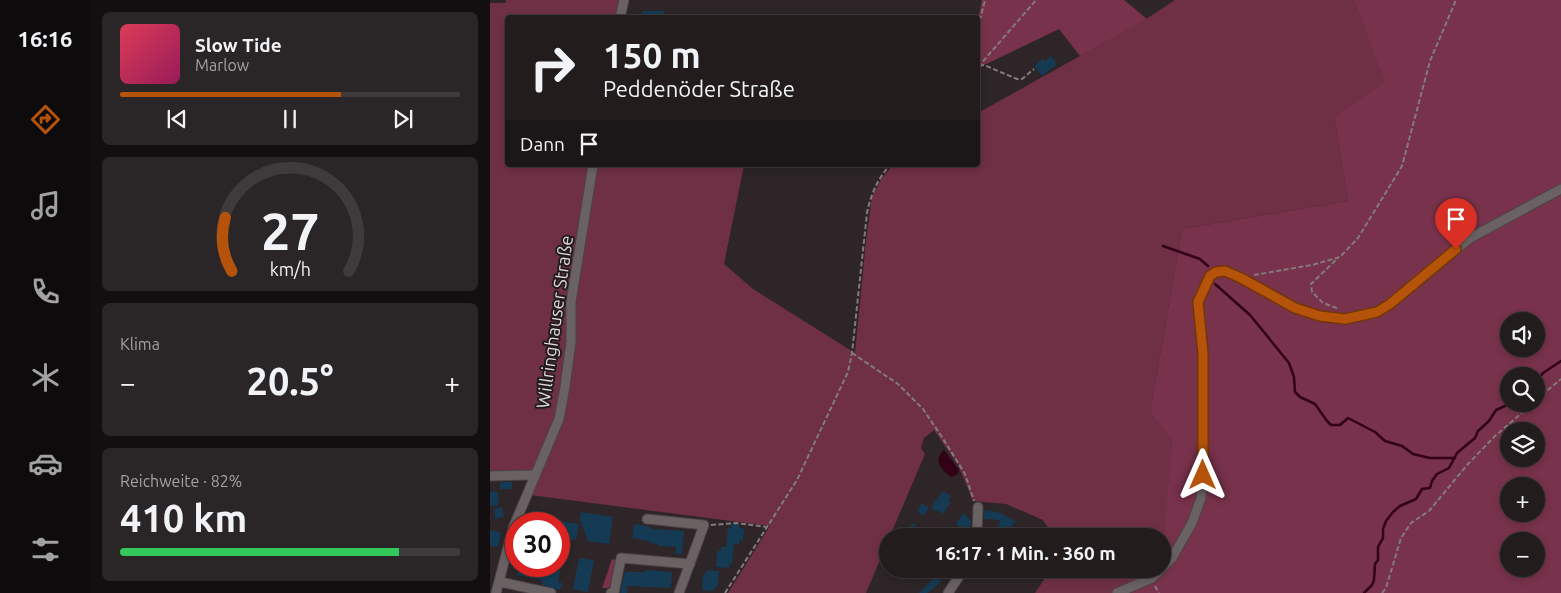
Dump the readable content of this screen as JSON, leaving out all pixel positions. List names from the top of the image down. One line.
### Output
{"streets":{"street":["Willringhauser Straße"]},"page":{"tabs":"16:16","turn":["150 m","Peddenöder Straße"],"song":["Slow Tide","Marlow"],"then":"Dann","tile":["Klima",["Reichweite · 82%","410 km"]],"map_buttons":["+","−"],"heat":["−","20.5°","+"],"limit":"30","trip":"16:17 · 1 Min. · 360 m","gauge":["27","km/h"]}}
